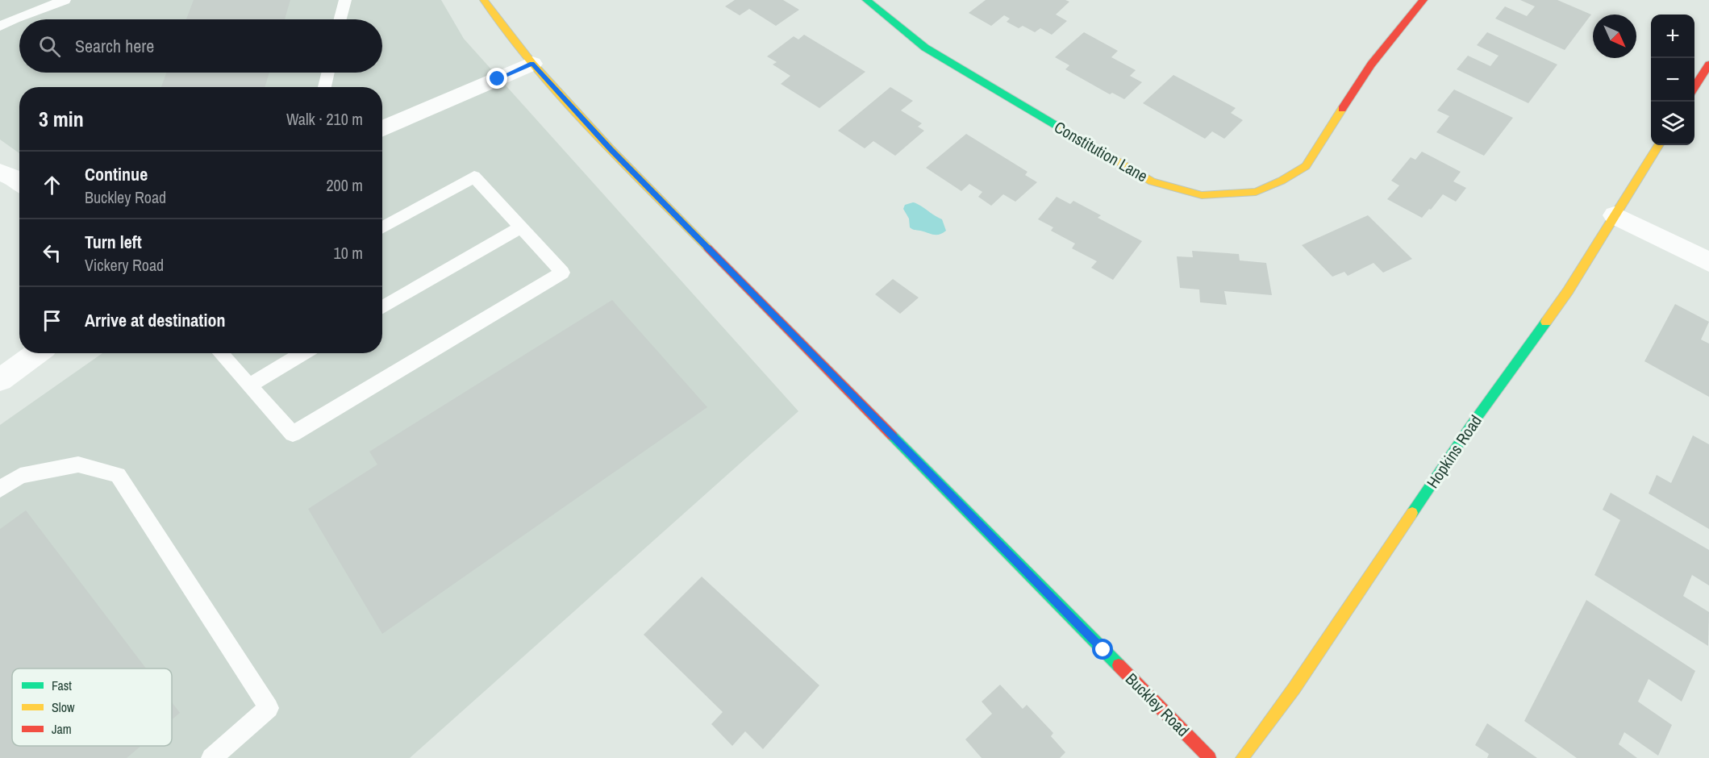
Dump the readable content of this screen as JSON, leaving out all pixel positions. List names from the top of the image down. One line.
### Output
{"streets":{"street":["Constitution Lane","Hopkins Road","Buckley Road"]},"legend":["Fast","Slow","Jam"],"north":"bottom right","page":{"map_buttons":["+","−"],"search":"Search here","heading":["3 min","Walk · 210 m"],"list":[["Continue","Buckley Road","200 m"],["Turn left","Vickery Road","10 m"],"Arrive at destination"]}}
